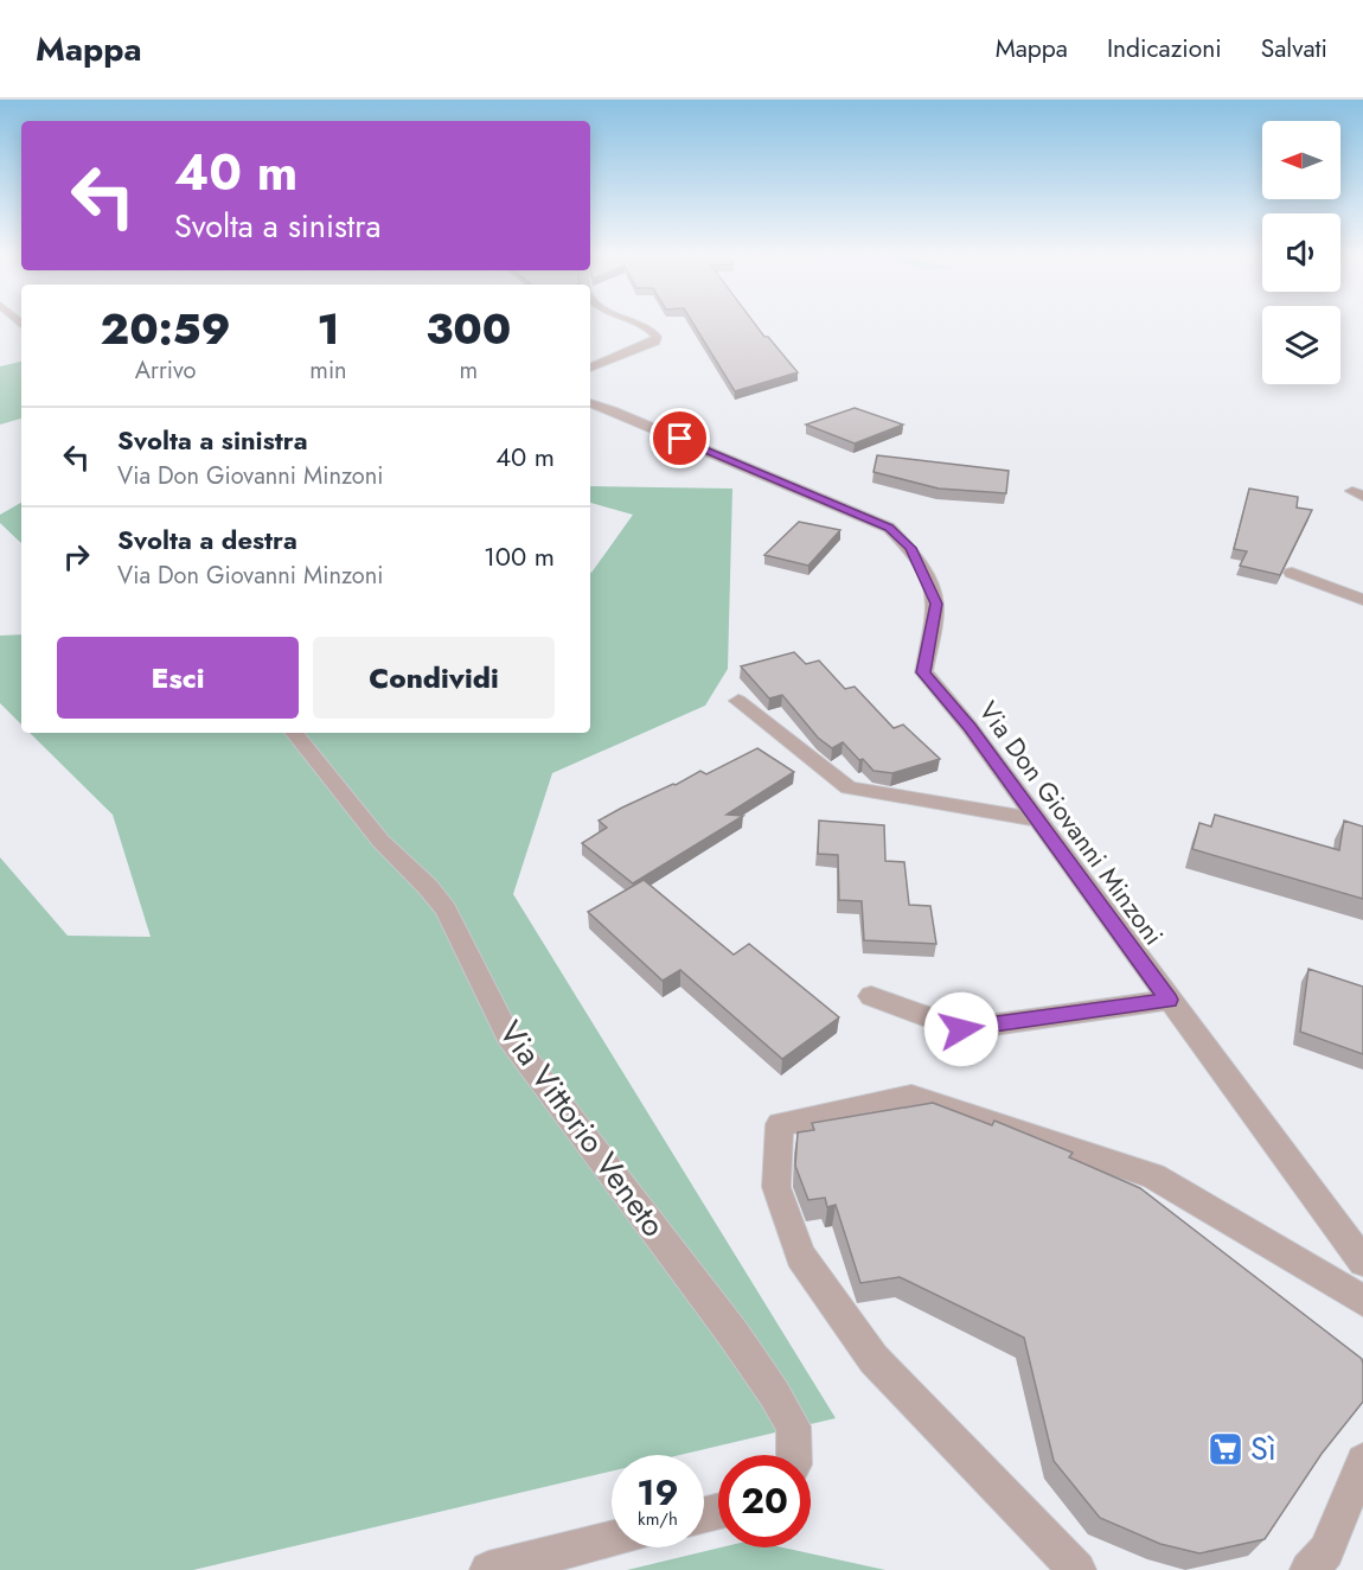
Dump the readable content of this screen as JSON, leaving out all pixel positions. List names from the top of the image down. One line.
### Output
{"streets":{"street":["Via Don Giovanni Minzoni","Via Vittorio Veneto"]},"places":{"supermarket":["Sì"]},"north":"left","page":{"header":"Mappa","nav":["Mappa","Indicazioni","Salvati"],"turn":["40 m","Svolta a sinistra"],"eta":["20:59","Arrivo","1","min","300","m"],"list":[{"name":"Svolta a sinistra","note":"Via Don Giovanni Minzoni","value":"40 m"},{"name":"Svolta a destra","note":"Via Don Giovanni Minzoni","value":"100 m"}],"buttons":["Esci","Condividi"],"speed":"19 km/h","limit":"20"}}
